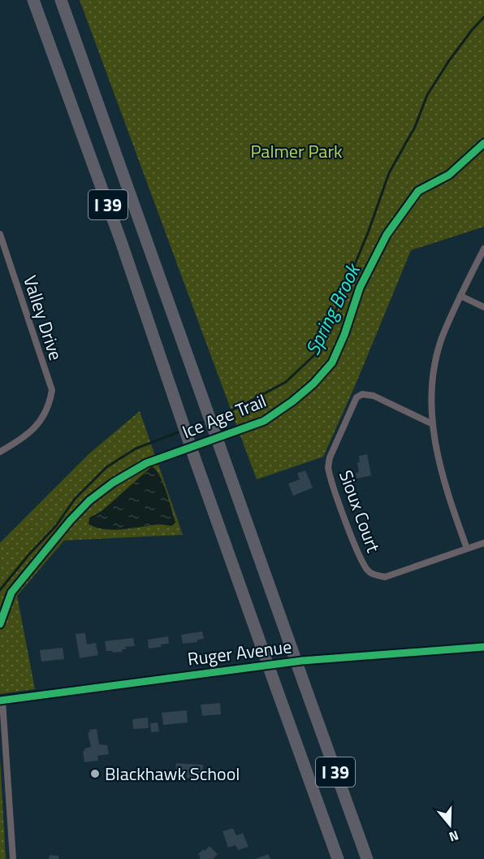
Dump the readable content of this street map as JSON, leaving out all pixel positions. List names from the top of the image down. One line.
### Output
{"streets":{"highway":["I 39"],"street":["Valley Drive","Sioux Court","Ruger Avenue"],"cycle path":["Ice Age Trail"]},"water":["Spring Brook"],"parks":["Palmer Park"],"places":["Blackhawk School"],"north":"bottom"}
